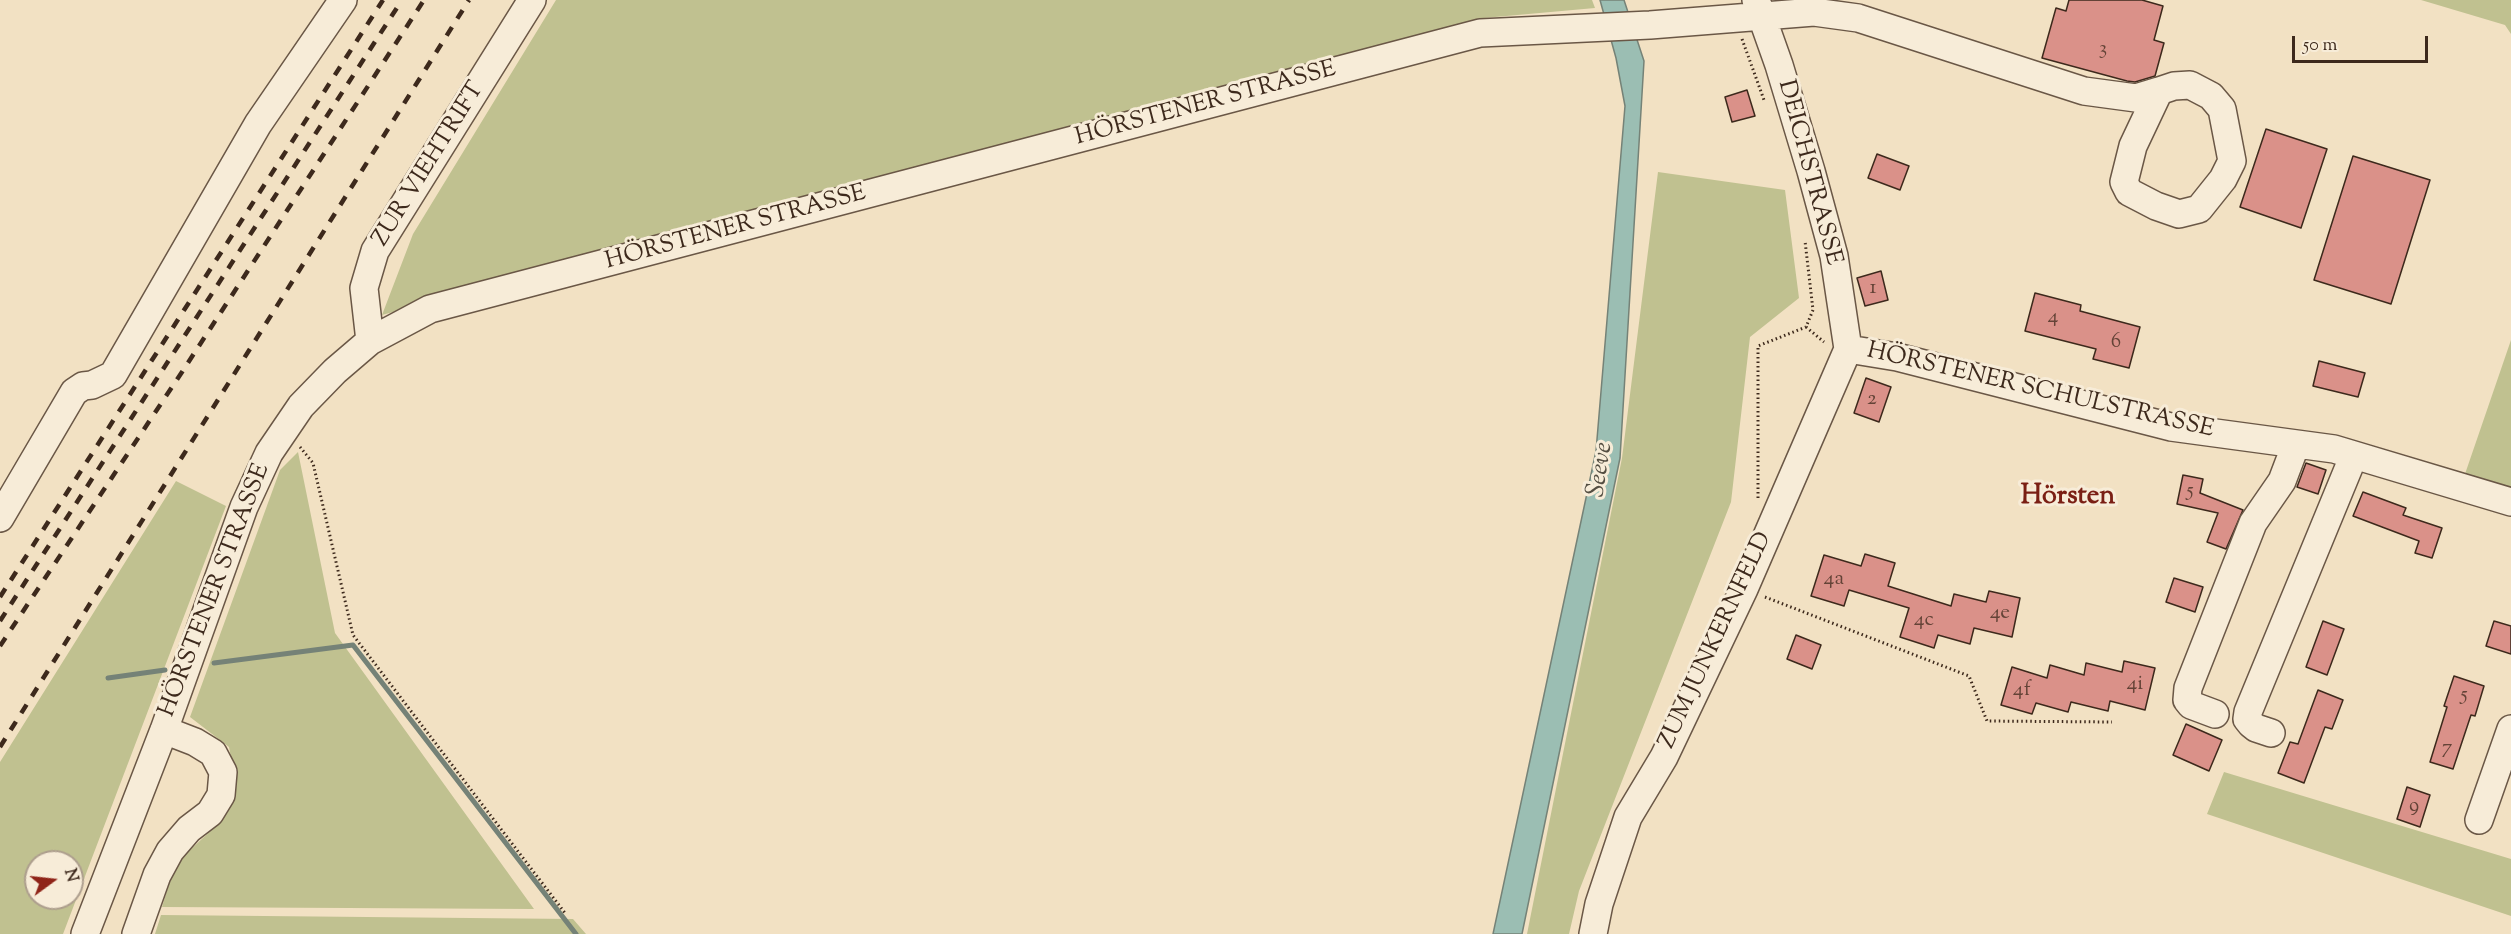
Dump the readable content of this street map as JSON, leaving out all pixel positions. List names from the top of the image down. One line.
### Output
{"streets":{"street":["HÖRSTENER STRASSE","ZUR VIEHTRIFT","DEICHSTRASSE","HÖRSTENER SCHULSTRASSE","ZUM JUNKERNFELD"]},"crossings":[["HÖRSTENER STRASSE","ZUR VIEHTRIFT"],["HÖRSTENER STRASSE","DEICHSTRASSE"],["DEICHSTRASSE","HÖRSTENER SCHULSTRASSE"],["DEICHSTRASSE","ZUM JUNKERNFELD"],["HÖRSTENER SCHULSTRASSE","ZUM JUNKERNFELD"]],"districts":["Hörsten"],"water":["Seeve"],"house_numbers":["3","1","4","6","2","5","4a","4e","4c","4i","4f","5","7","9"],"scale_bar":"50 m","north":"right"}
